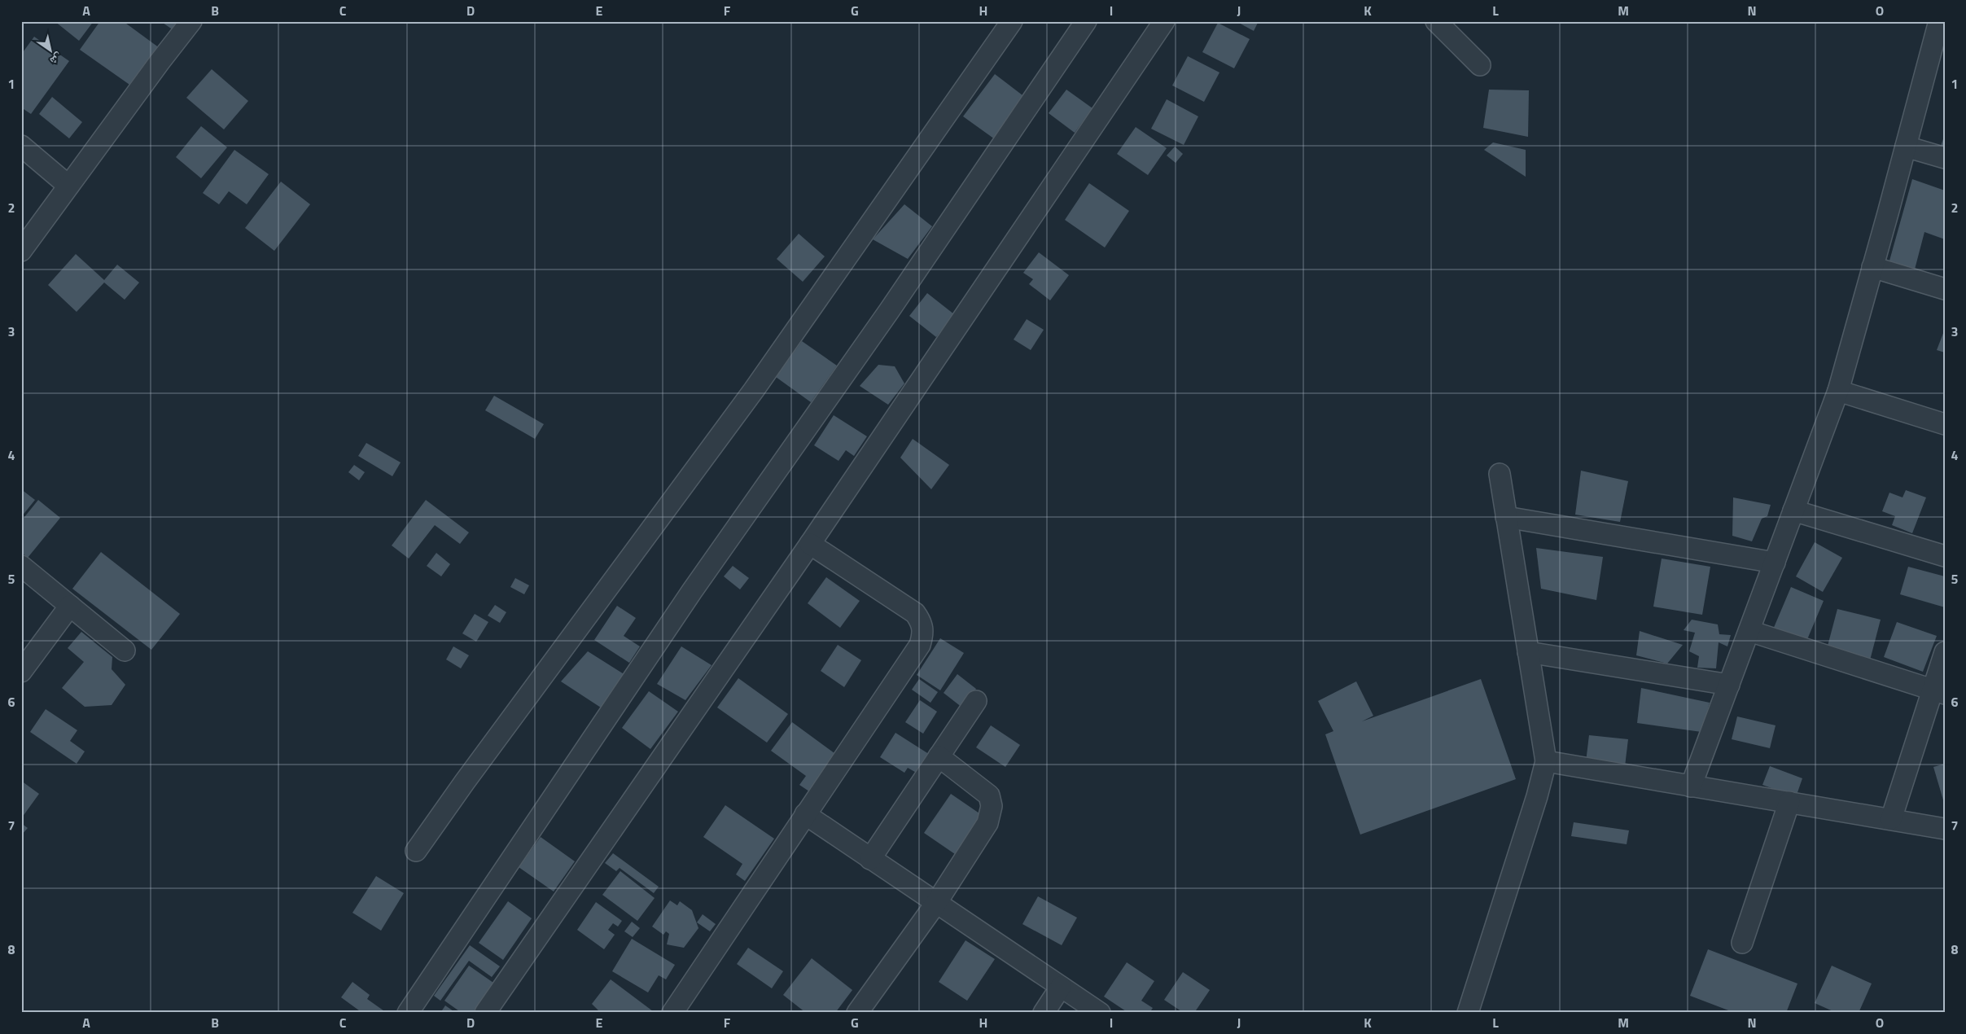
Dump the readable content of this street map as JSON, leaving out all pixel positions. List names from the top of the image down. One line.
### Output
{"north":"bottom right","grid":{"columns":["A","B","C","D","E","F","G","H","I","J","K","L","M","N","O"],"rows":["1","2","3","4","5","6","7","8"]}}
